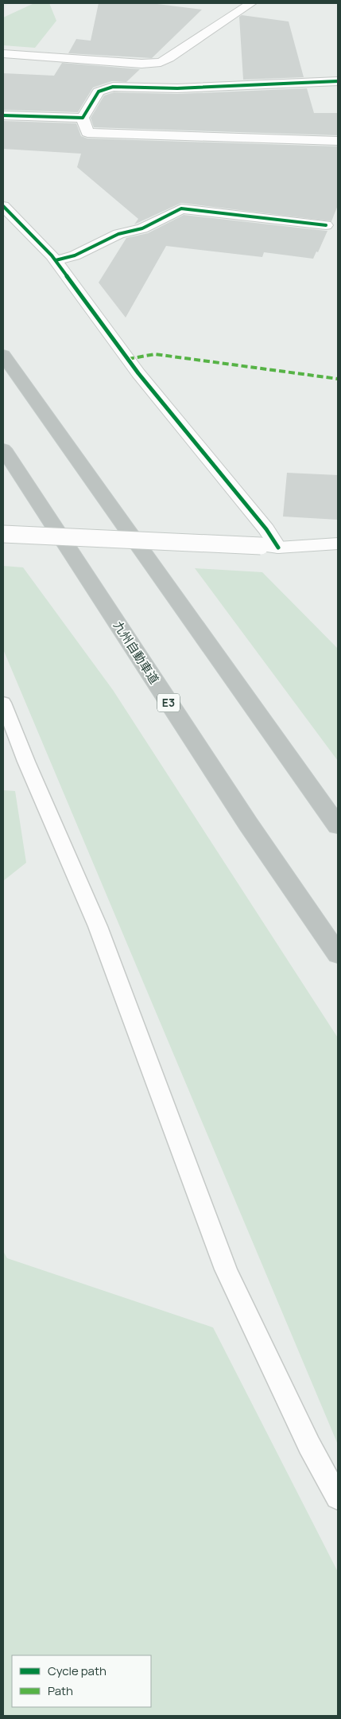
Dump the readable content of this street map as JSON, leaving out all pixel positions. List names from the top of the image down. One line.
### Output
{"streets":{"highway":["九州自動車道","E3"]},"legend":["Cycle path","Path"]}
